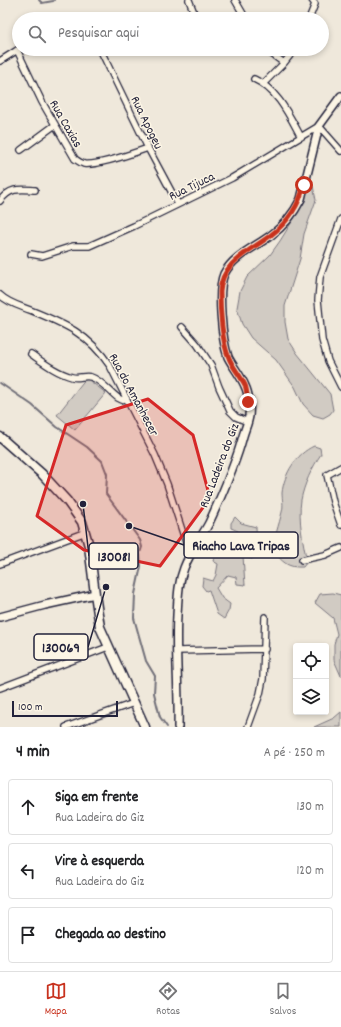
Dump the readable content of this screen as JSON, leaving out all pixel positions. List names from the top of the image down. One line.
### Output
{"streets":{"street":["Rua Apogeu","Rua Caxias","Rua Tijuca","Rua do Amanhecer","Rua Ladeira do Giz"]},"crossings":[["Rua Apogeu","Rua Caxias"],["Rua Apogeu","Rua Tijuca"],["Rua Tijuca","Rua Ladeira do Giz"],["Rua do Amanhecer","Rua Ladeira do Giz"]],"places":["130081","Riacho Lava Tripas","130069"],"scale_bar":"100 m","page":{"search":"Pesquisar aqui","scale":"100 m","heading":["4 min","A pé · 250 m"],"list":[["Siga em frente","Rua Ladeira do Giz","130 m"],["Vire à esquerda","Rua Ladeira do Giz","120 m"],"Chegada ao destino"],"nav":["Mapa","Rotas","Salvos"]}}
